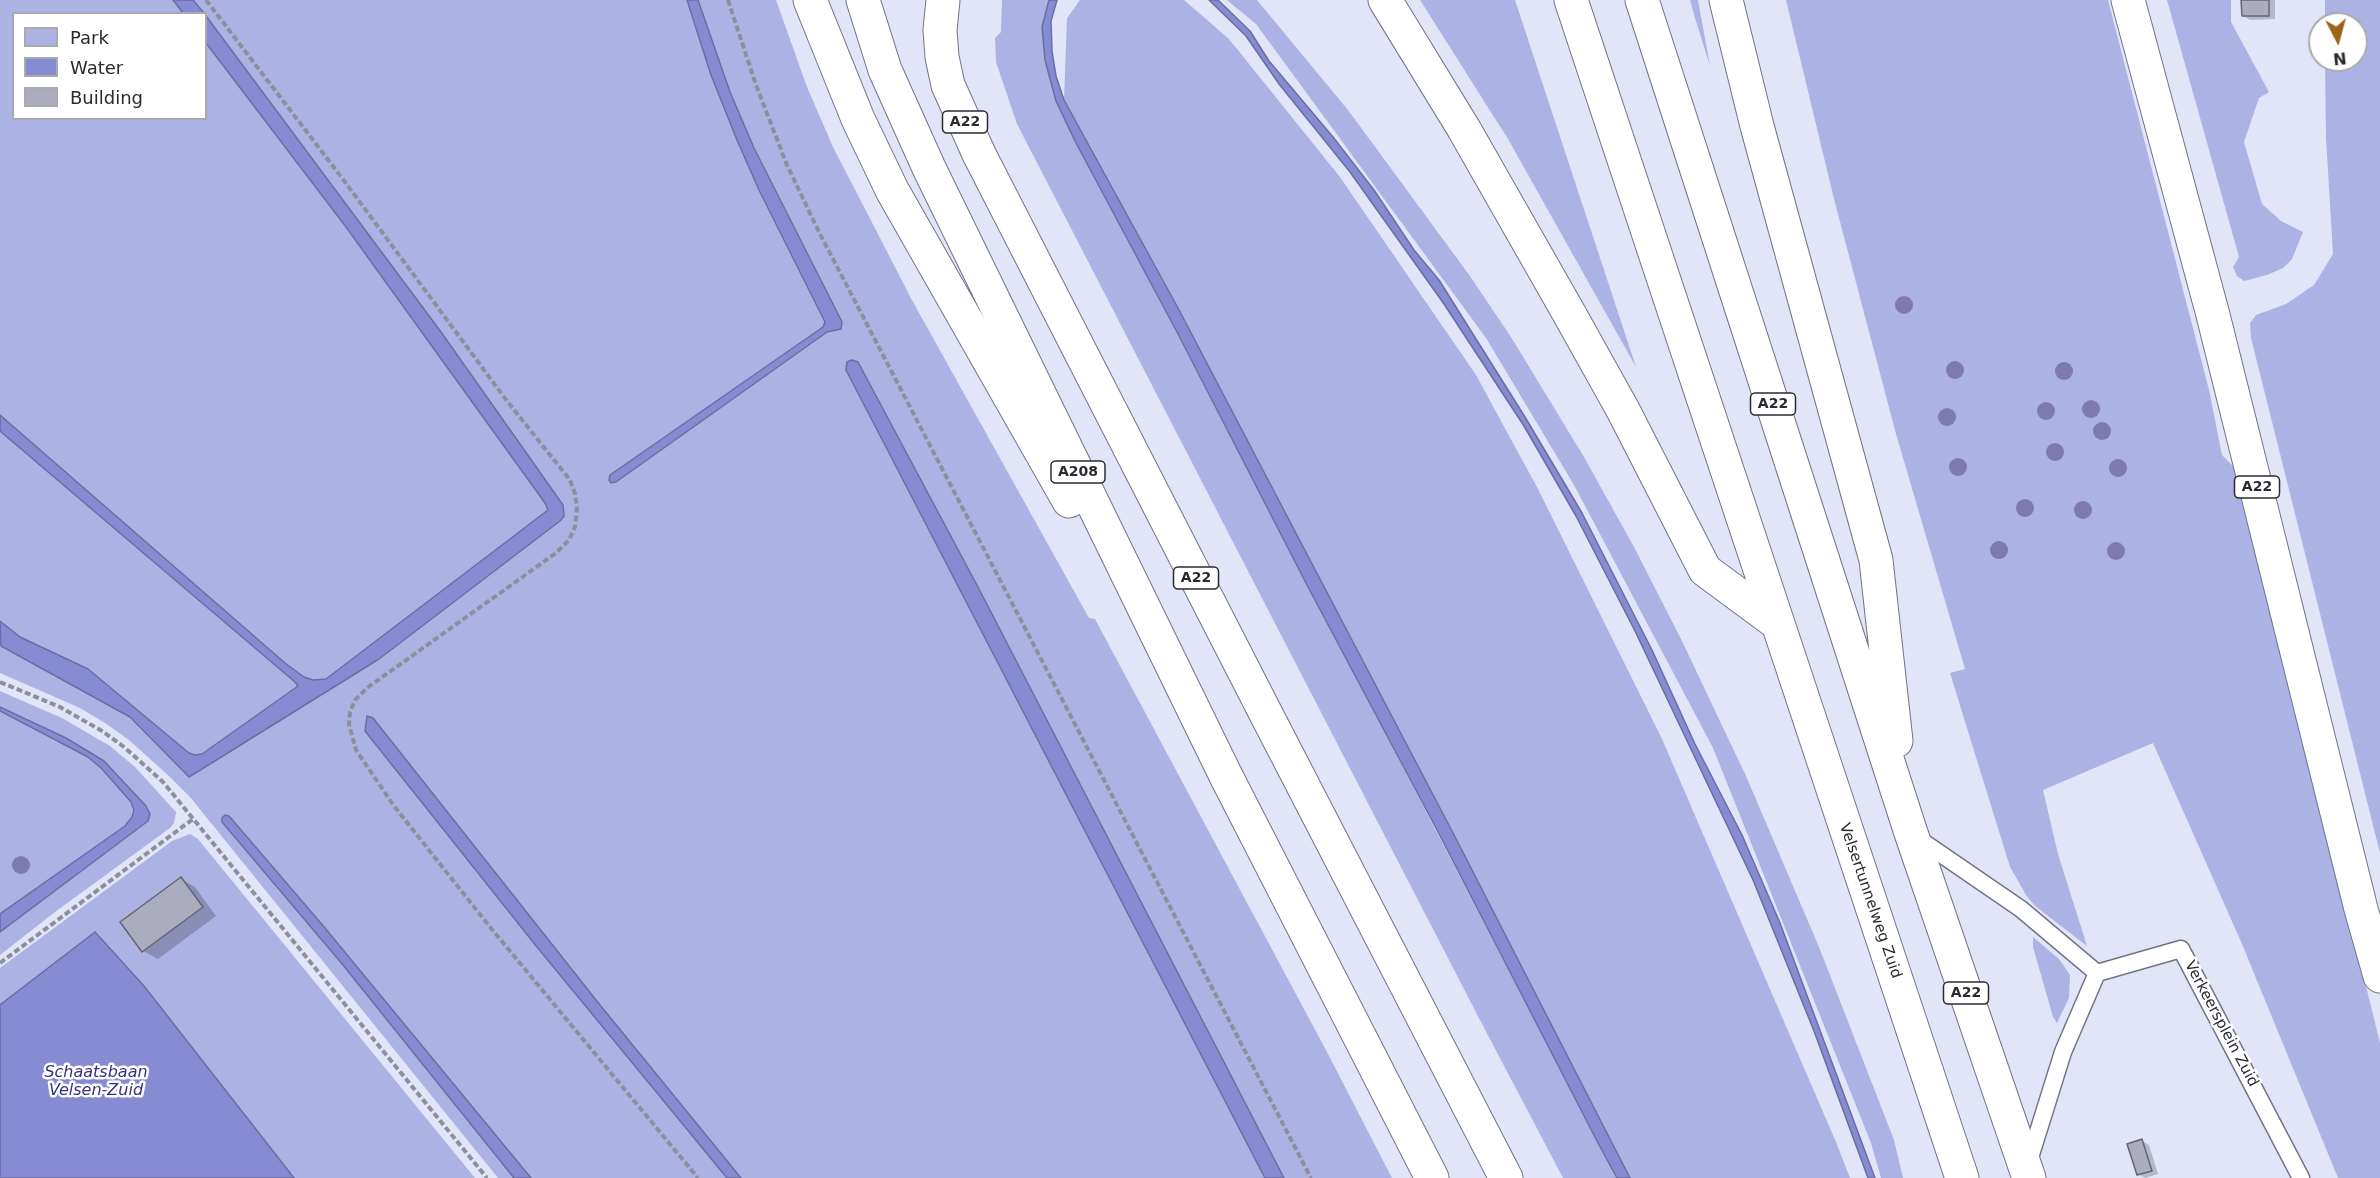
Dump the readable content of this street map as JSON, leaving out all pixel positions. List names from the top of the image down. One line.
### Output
{"streets":{"highway":["A22","A208","Velsertunnelweg Zuid"],"lane":["Verkeersplein Zuid"]},"water":["Schaatsbaan Velsen-Zuid"],"legend":["Park","Water","Building"],"north":"bottom"}
